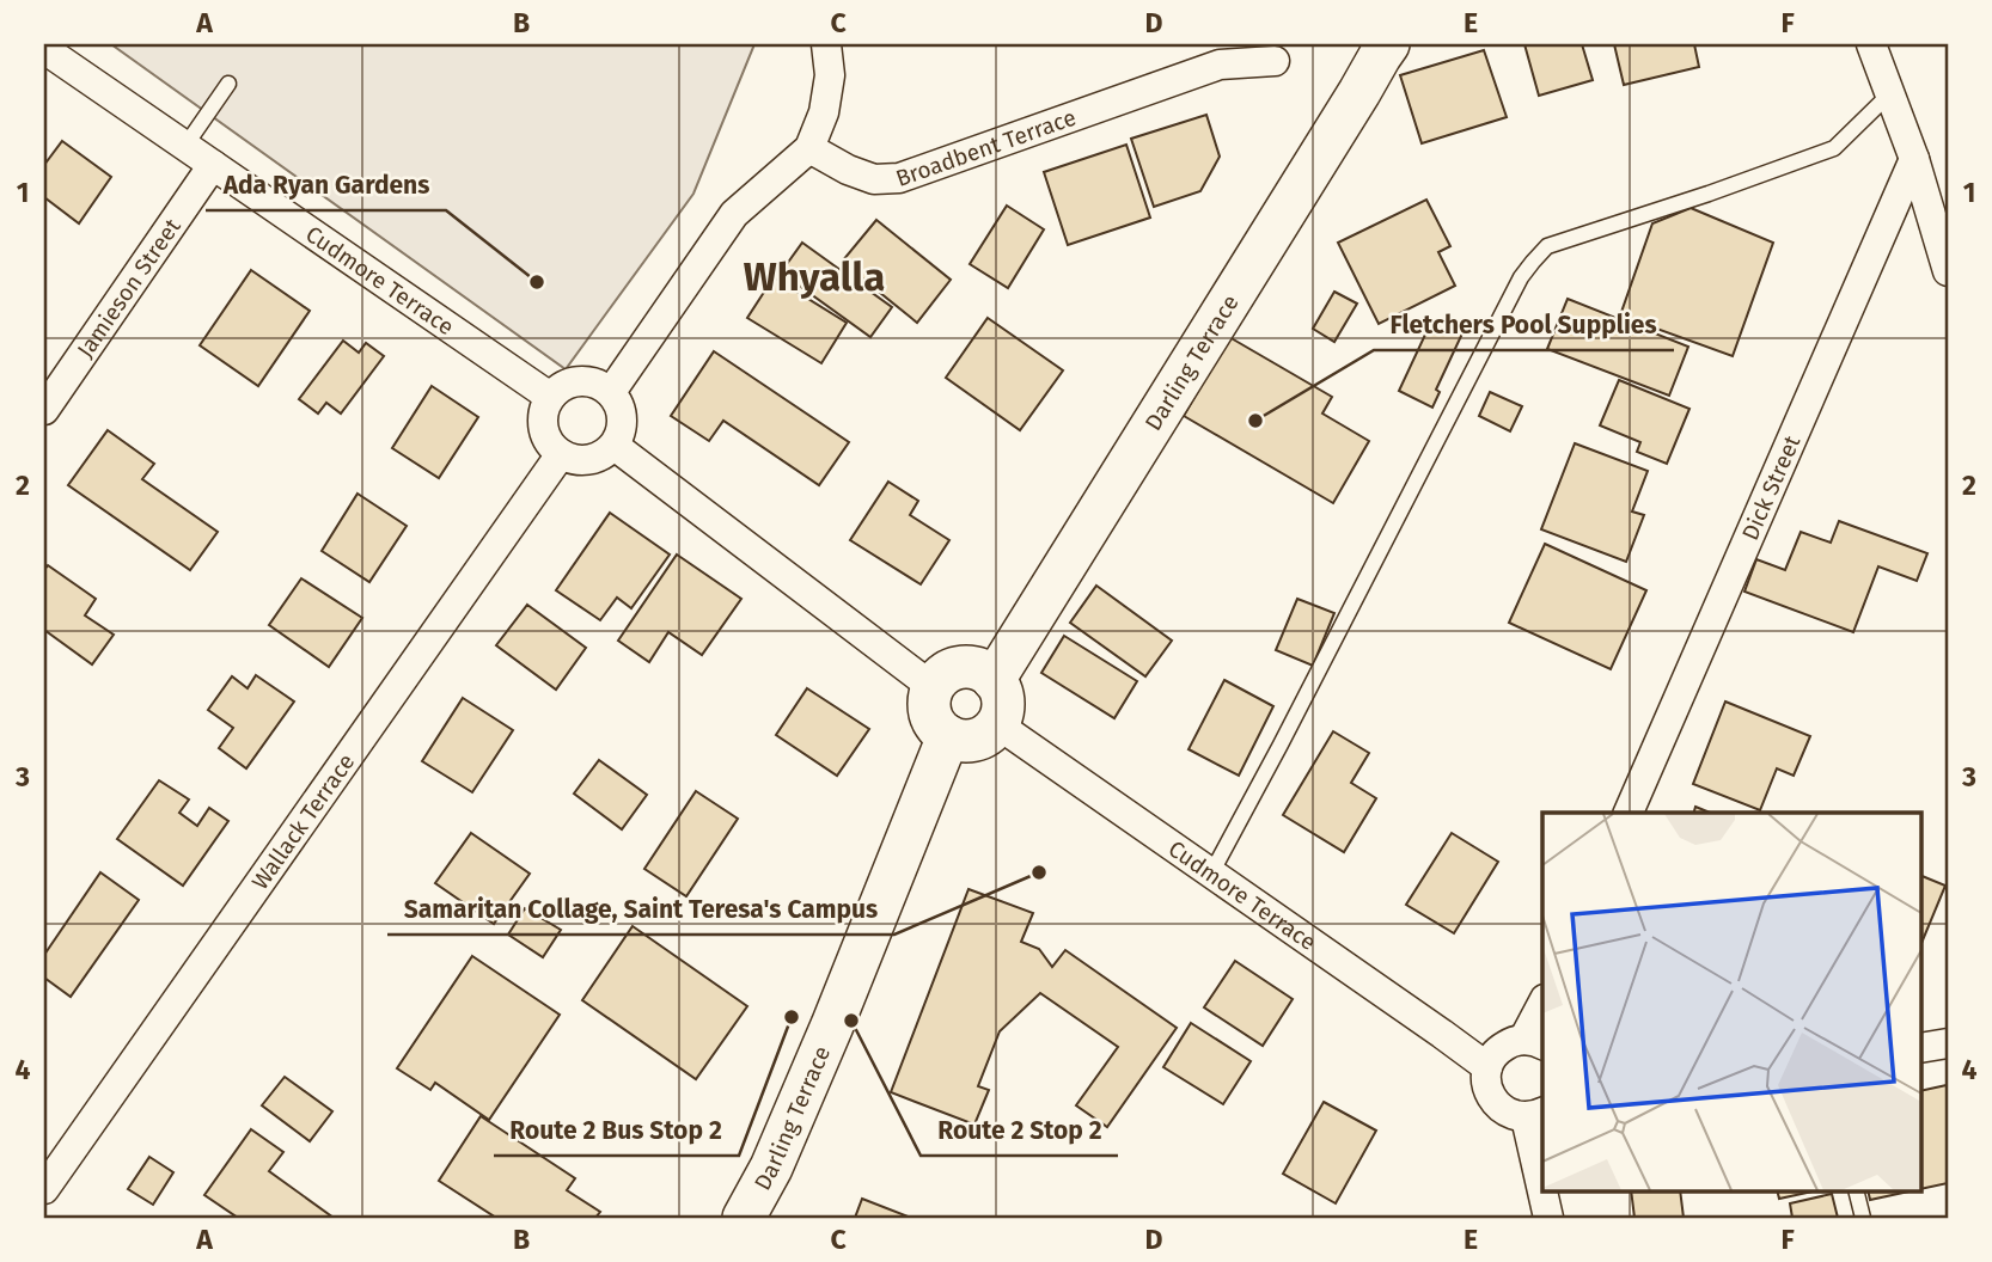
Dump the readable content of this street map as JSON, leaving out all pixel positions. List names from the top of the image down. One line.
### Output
{"streets":{"main road":["Darling Terrace"],"street":["Broadbent Terrace","Cudmore Terrace","Jamieson Street","Dick Street","Wallack Terrace"]},"crossings":[["Cudmore Terrace","Jamieson Street"],["Cudmore Terrace","Darling Terrace"],["Cudmore Terrace","Wallack Terrace"]],"districts":["Whyalla"],"places":["Ada Ryan Gardens","Fletchers Pool Supplies","Samaritan Collage, Saint Teresa's Campus","Route 2 Bus Stop 2","Route 2 Stop 2"],"grid":{"columns":["A","B","C","D","E","F"],"rows":["1","2","3","4"]}}
